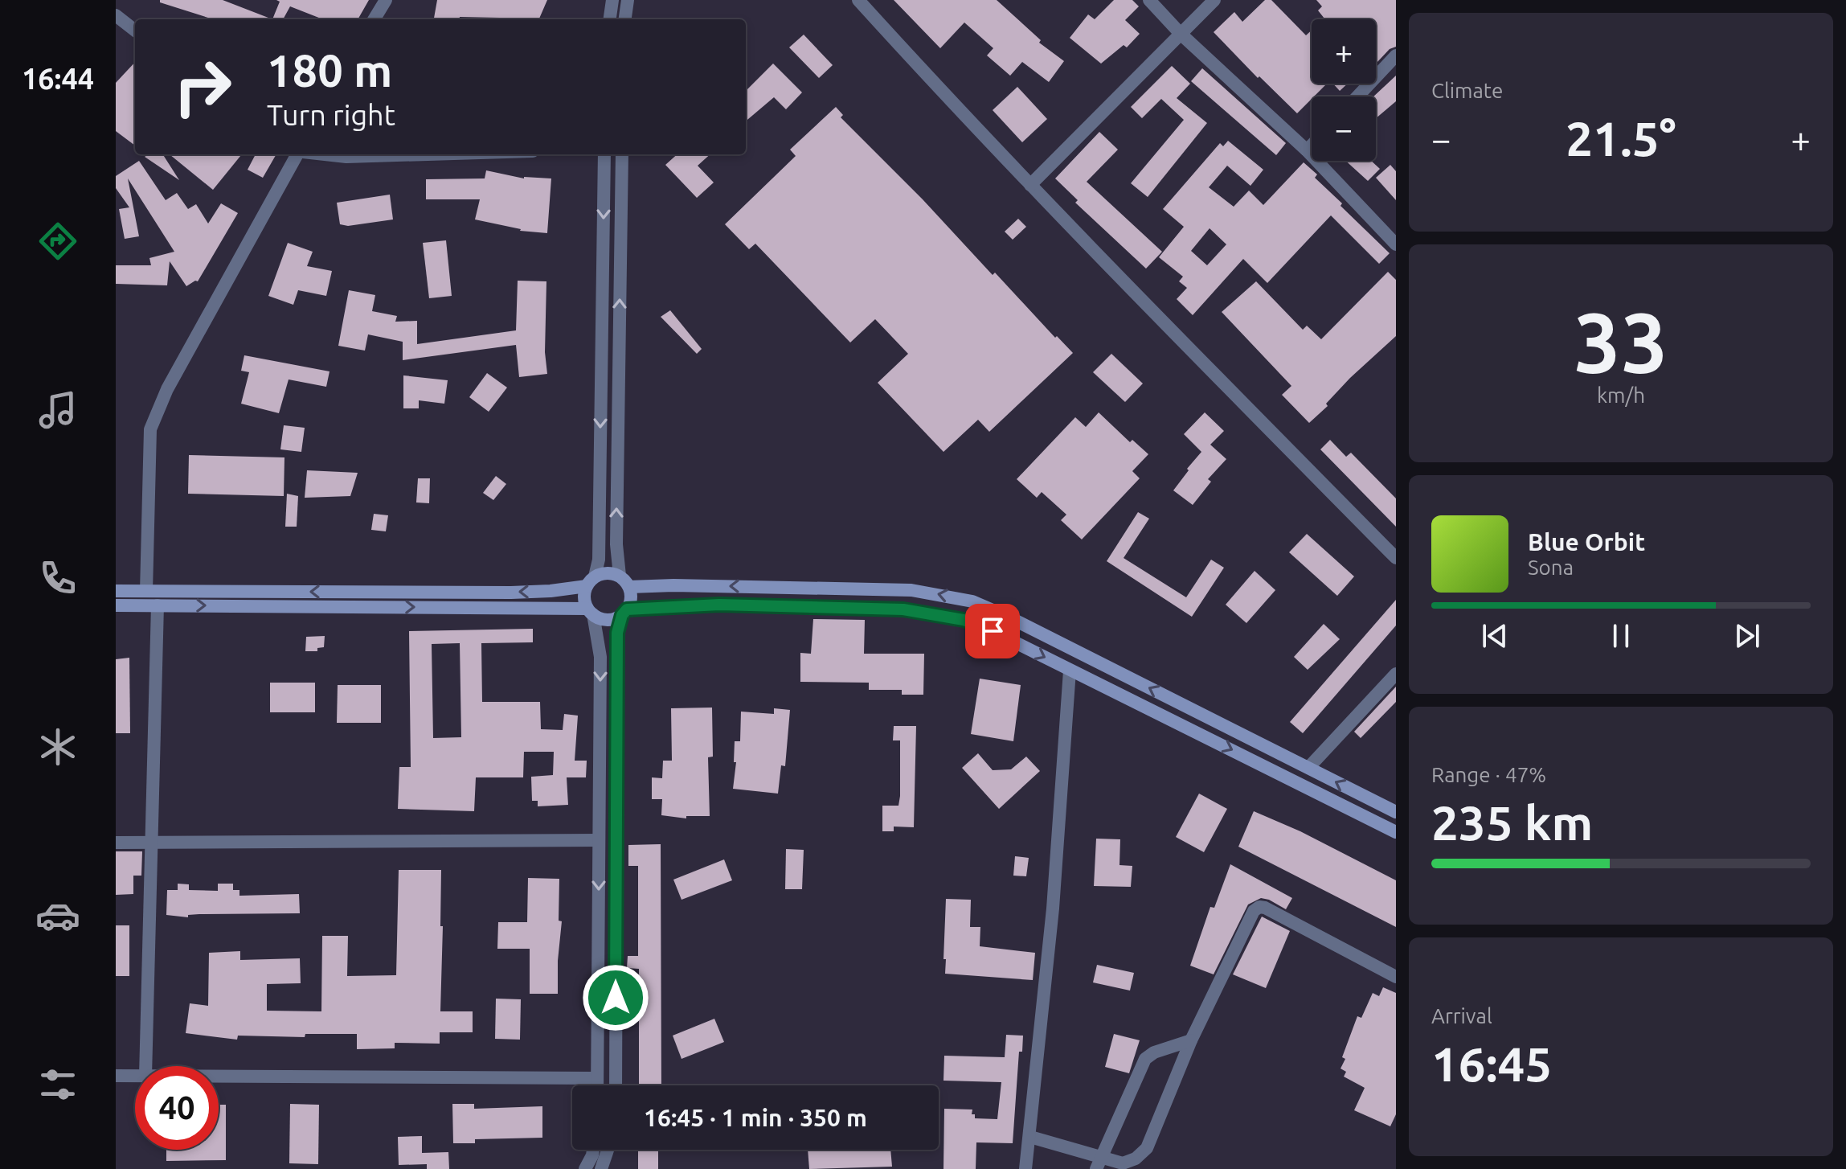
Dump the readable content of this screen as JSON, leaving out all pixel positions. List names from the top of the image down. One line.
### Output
{"page":{"tabs":"16:44","tile":["Climate",["33","km/h"],["Range · 47%","235 km"],["Arrival","16:45"]],"map_buttons":["+","−"],"turn":["180 m","Turn right"],"heat":["−","21.5°","+"],"song":["Blue Orbit","Sona"],"limit":"40","trip":"16:45 · 1 min · 350 m"}}
